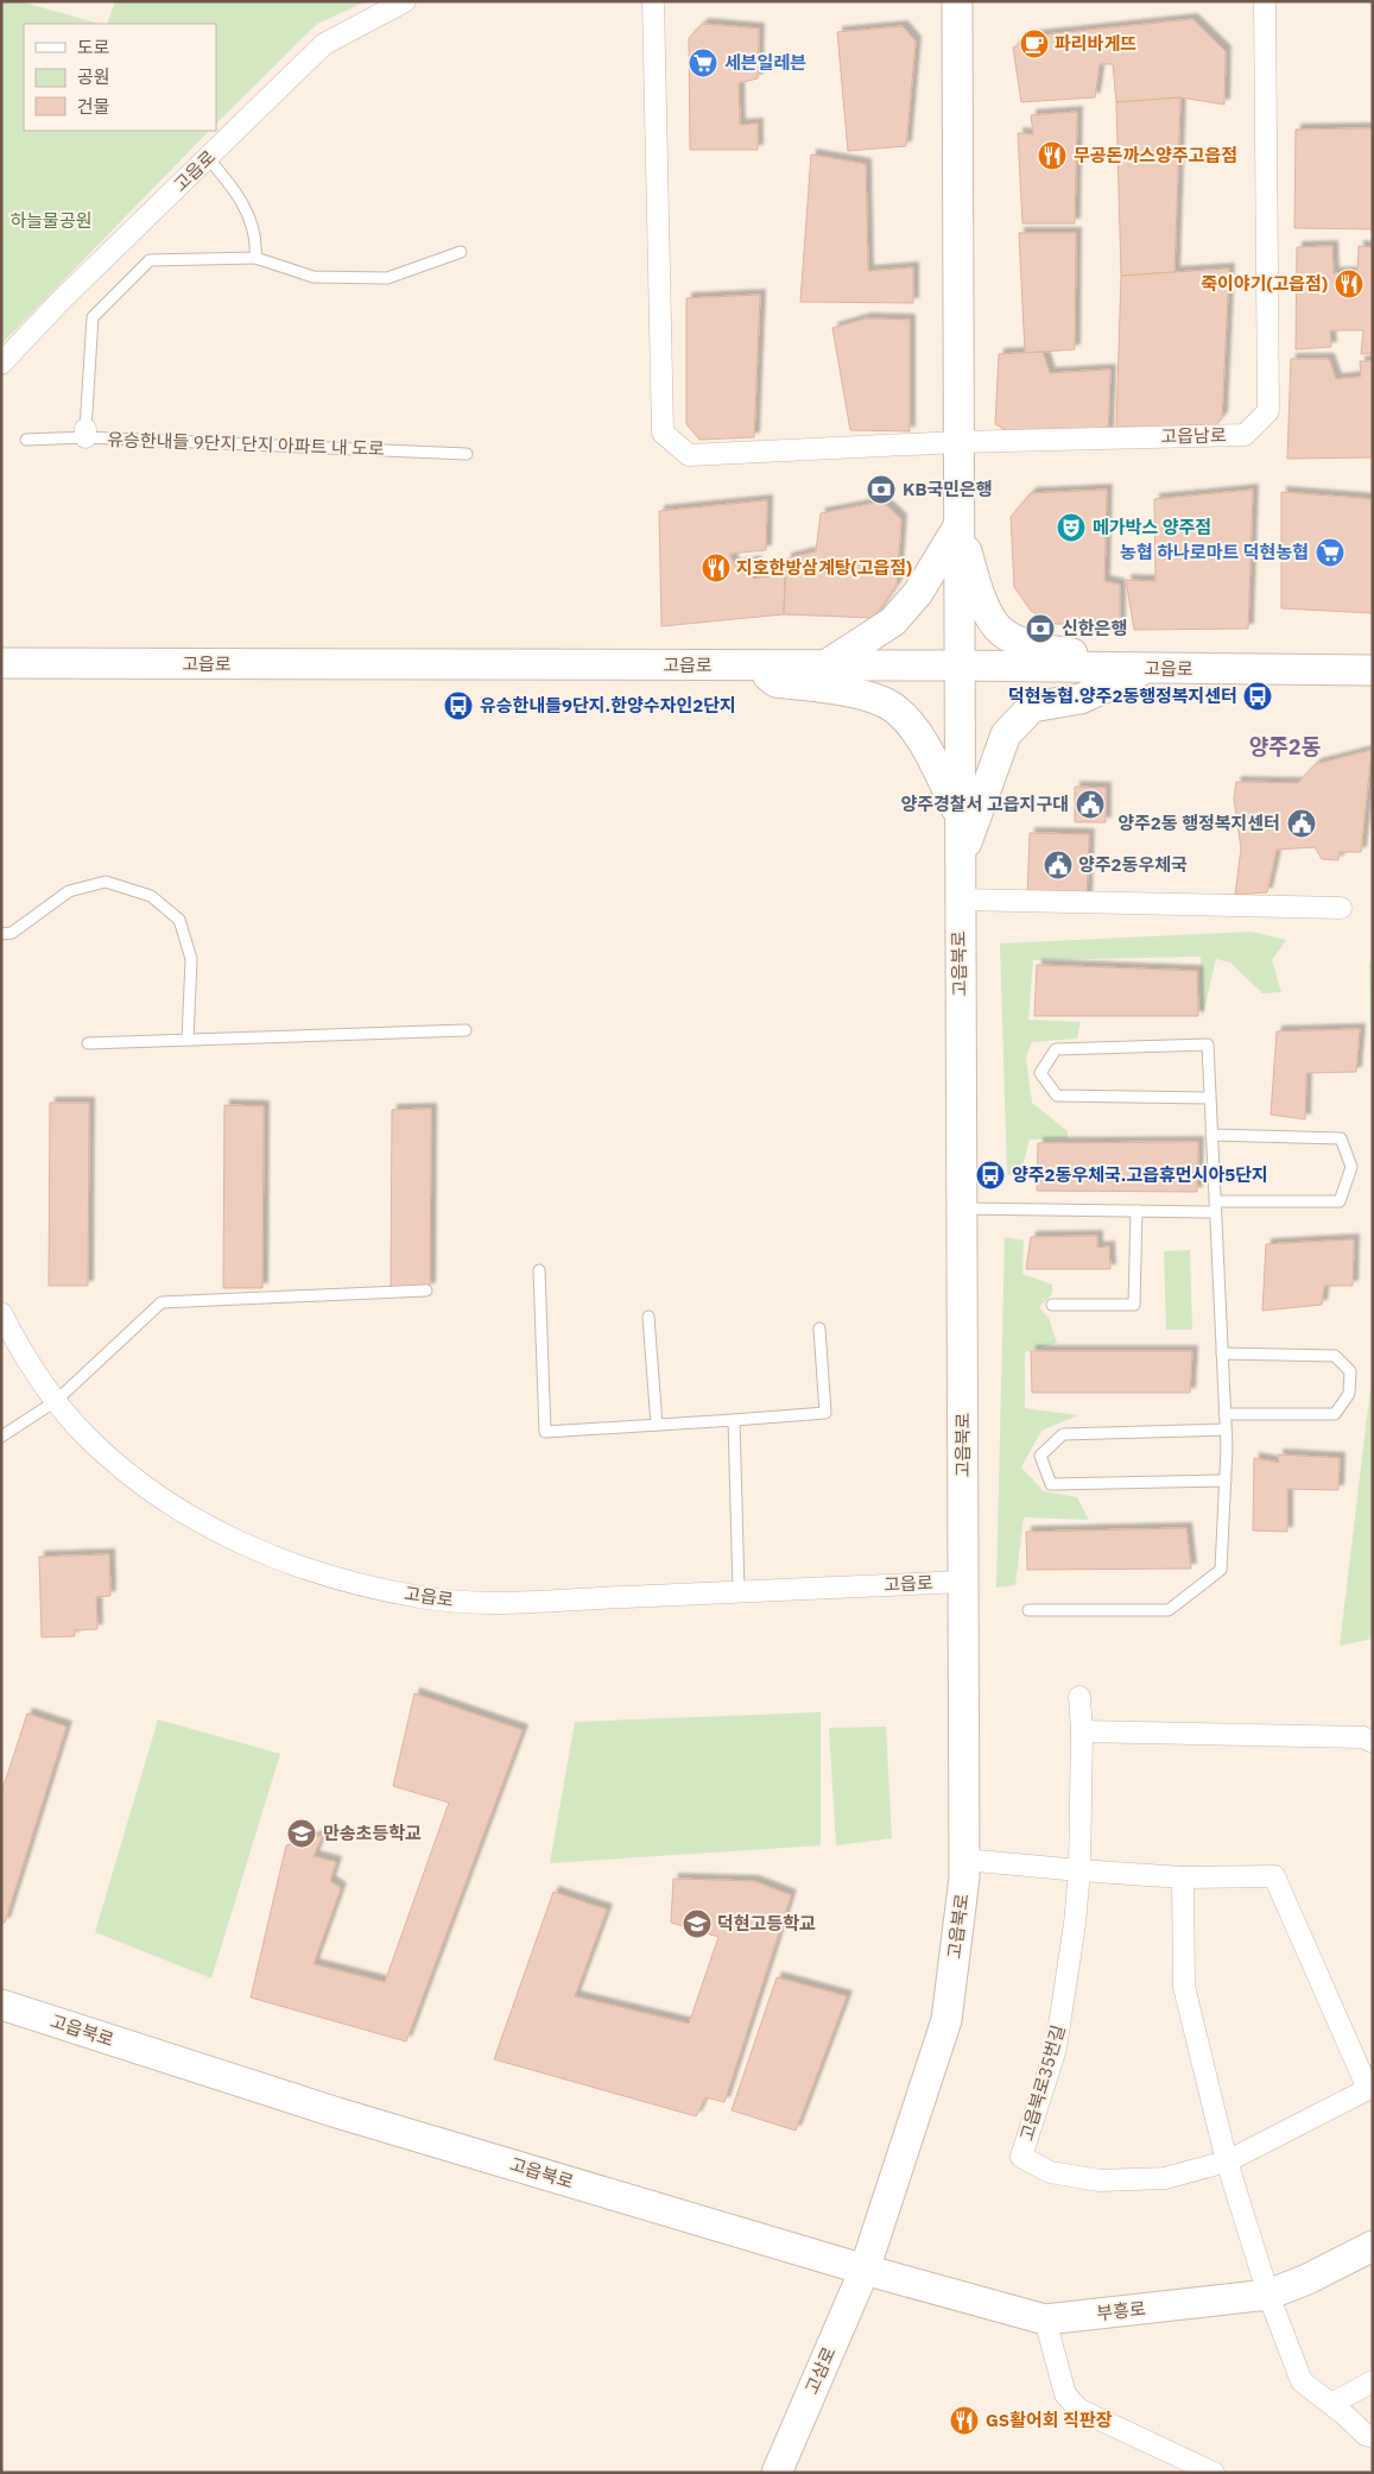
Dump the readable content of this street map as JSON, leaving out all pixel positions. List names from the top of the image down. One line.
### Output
{"streets":{"street":["고읍로","고읍남로","고읍북로","고읍북로35번길","부흥로","고삼로"],"lane":["유승한내들 9단지 단지 아파트 내 도로"]},"crossings":[["고읍로","고읍북로"],["고읍북로","고읍북로35번길"],["고읍북로","부흥로"],["고읍북로","고삼로"],["부흥로","고삼로"]],"districts":["양주2동"],"parks":["하늘물공원"],"places":{"cafe":["파리바게뜨"],"supermarket":["세븐일레븐","농협 하나로마트 덕현농협"],"restaurant":["무공돈까스양주고읍점","죽이야기(고읍점)","지호한방삼계탕(고읍점)","GS활어회 직판장"],"bank":["KB국민은행","신한은행"],"theatre":["메가박스 양주점"],"bus stop":["덕현농협.양주2동행정복지센터","유승한내들9단지.한양수자인2단지","양주2동우체국.고읍휴먼시아5단지"],"public building":["양주경찰서 고읍지구대","양주2동 행정복지센터","양주2동우체국"],"school or university":["만송초등학교","덕현고등학교"]},"legend":["도로","공원","건물"]}
